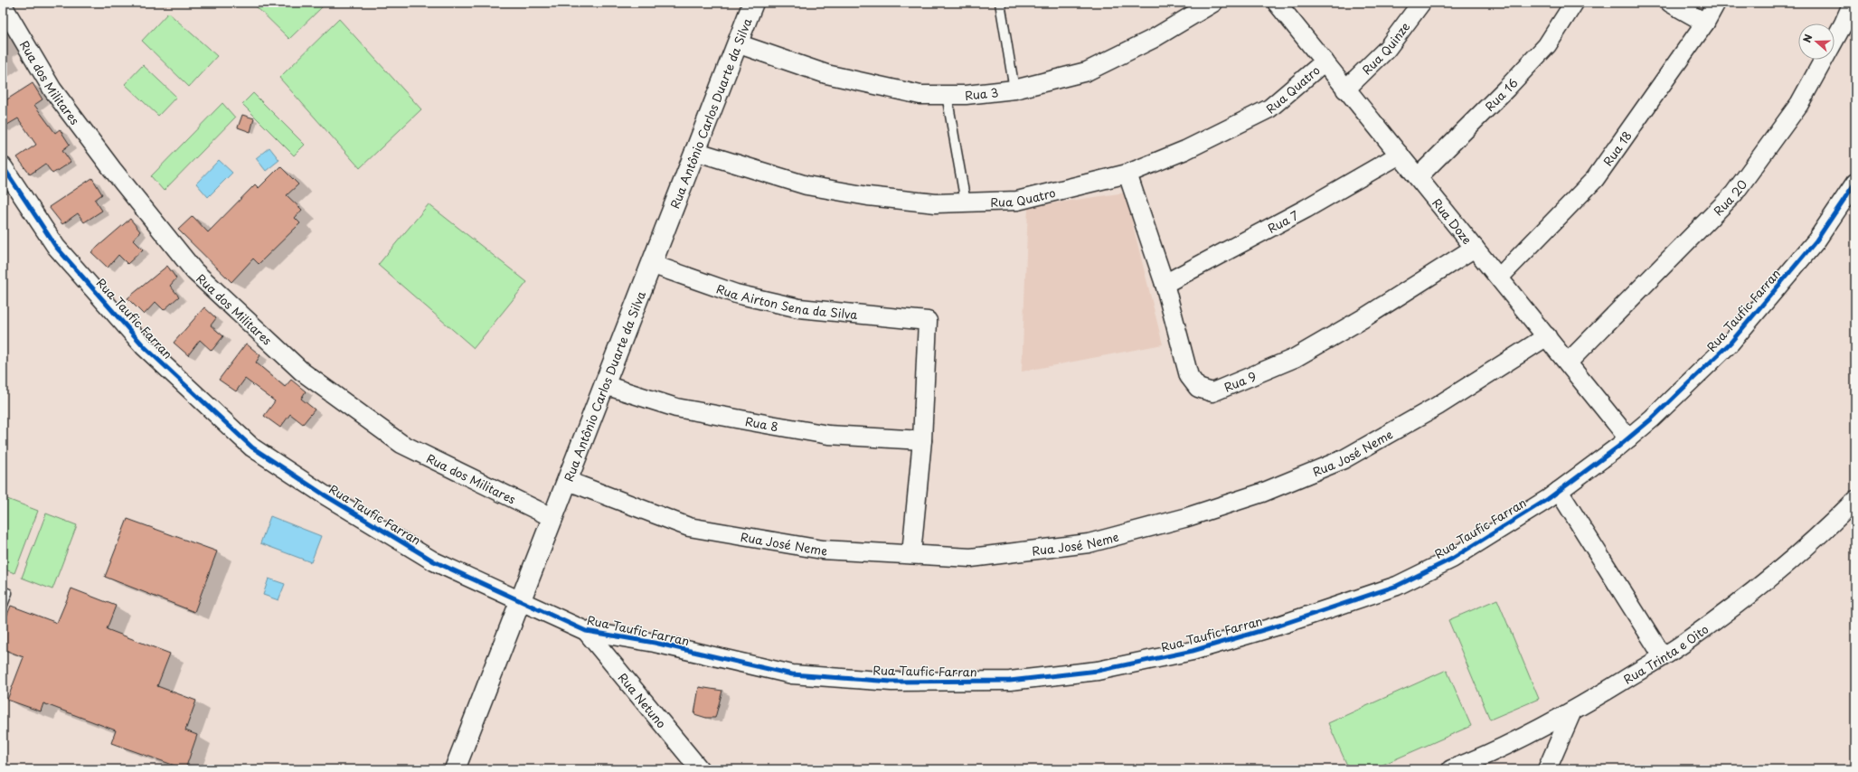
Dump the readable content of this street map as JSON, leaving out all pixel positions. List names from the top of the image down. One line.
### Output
{"streets":{"street":["Rua Quinze","Rua dos Militares","Rua Quatro","Rua 3","Rua 16","Rua Antônio Carlos Duarte da Silva","Rua 18","Rua 20","Rua Doze","Rua 7","Rua Airton Sena da Silva","Rua Taufic Farran","Rua 9","Rua 8","Rua José Neme","Rua Trinta e Oito","Rua Netuno"]},"crossings":[["Rua Quinze","Rua Doze"],["Rua dos Militares","Rua Antônio Carlos Duarte da Silva"],["Rua Quatro","Rua Antônio Carlos Duarte da Silva"],["Rua Quatro","Rua Doze"],["Rua Quatro","Rua 9"],["Rua 3","Rua Antônio Carlos Duarte da Silva"],["Rua 16","Rua Doze"],["Rua Antônio Carlos Duarte da Silva","Rua Airton Sena da Silva"],["Rua Antônio Carlos Duarte da Silva","Rua Taufic Farran"],["Rua Antônio Carlos Duarte da Silva","Rua 8"],["Rua Antônio Carlos Duarte da Silva","Rua José Neme"],["Rua 18","Rua Doze"],["Rua 20","Rua Doze"],["Rua Doze","Rua 7"],["Rua Doze","Rua Taufic Farran"],["Rua Doze","Rua 9"],["Rua Doze","Rua José Neme"],["Rua 7","Rua 9"],["Rua Airton Sena da Silva","Rua 8"],["Rua Taufic Farran","Rua Netuno"]],"north":"left"}
